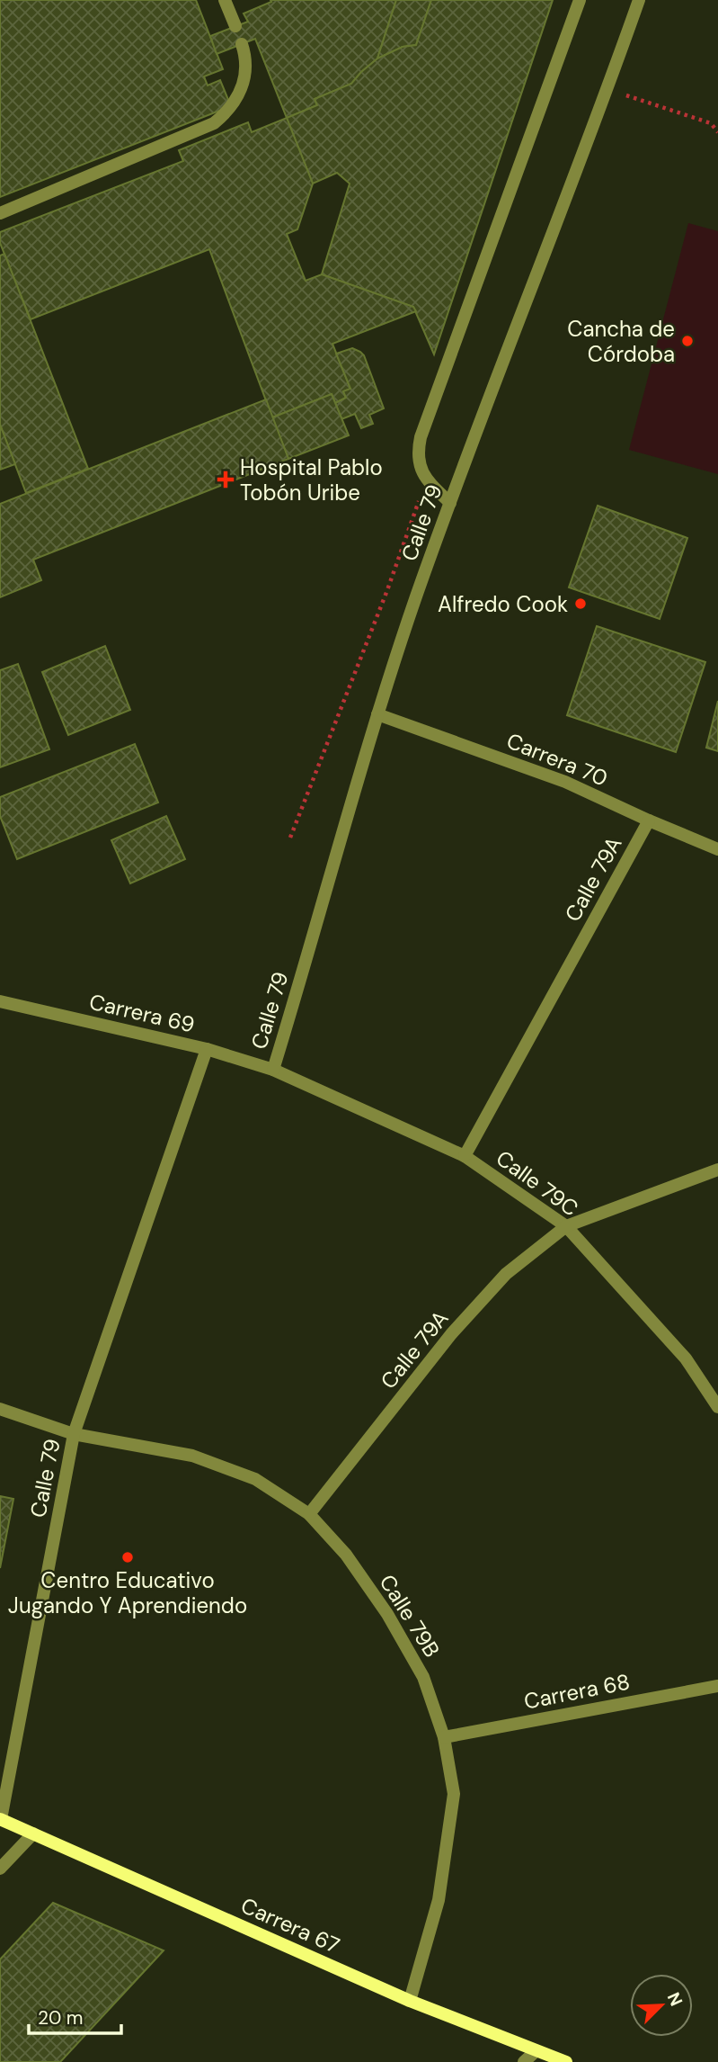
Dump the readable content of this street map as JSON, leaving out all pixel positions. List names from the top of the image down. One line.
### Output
{"streets":{"main road":["Carrera 67"],"street":["Calle 79","Carrera 70","Calle 79A","Carrera 69","Calle 79C","Calle 79B","Carrera 68"]},"crossings":[["Calle 79","Carrera 70"],["Calle 79","Carrera 69"],["Calle 79","Calle 79C"],["Calle 79","Calle 79B"],["Calle 79","Carrera 67"],["Carrera 70","Calle 79A"],["Calle 79A","Calle 79C"],["Calle 79A","Calle 79B"],["Carrera 69","Calle 79C"],["Calle 79B","Carrera 68"],["Calle 79B","Carrera 67"]],"places":{"other":["Cancha de Córdoba","Alfredo Cook","Centro Educativo Jugando Y Aprendiendo"],"health":["Hospital Pablo Tobón Uribe"]},"scale_bar":"20 m","north":"top right"}
